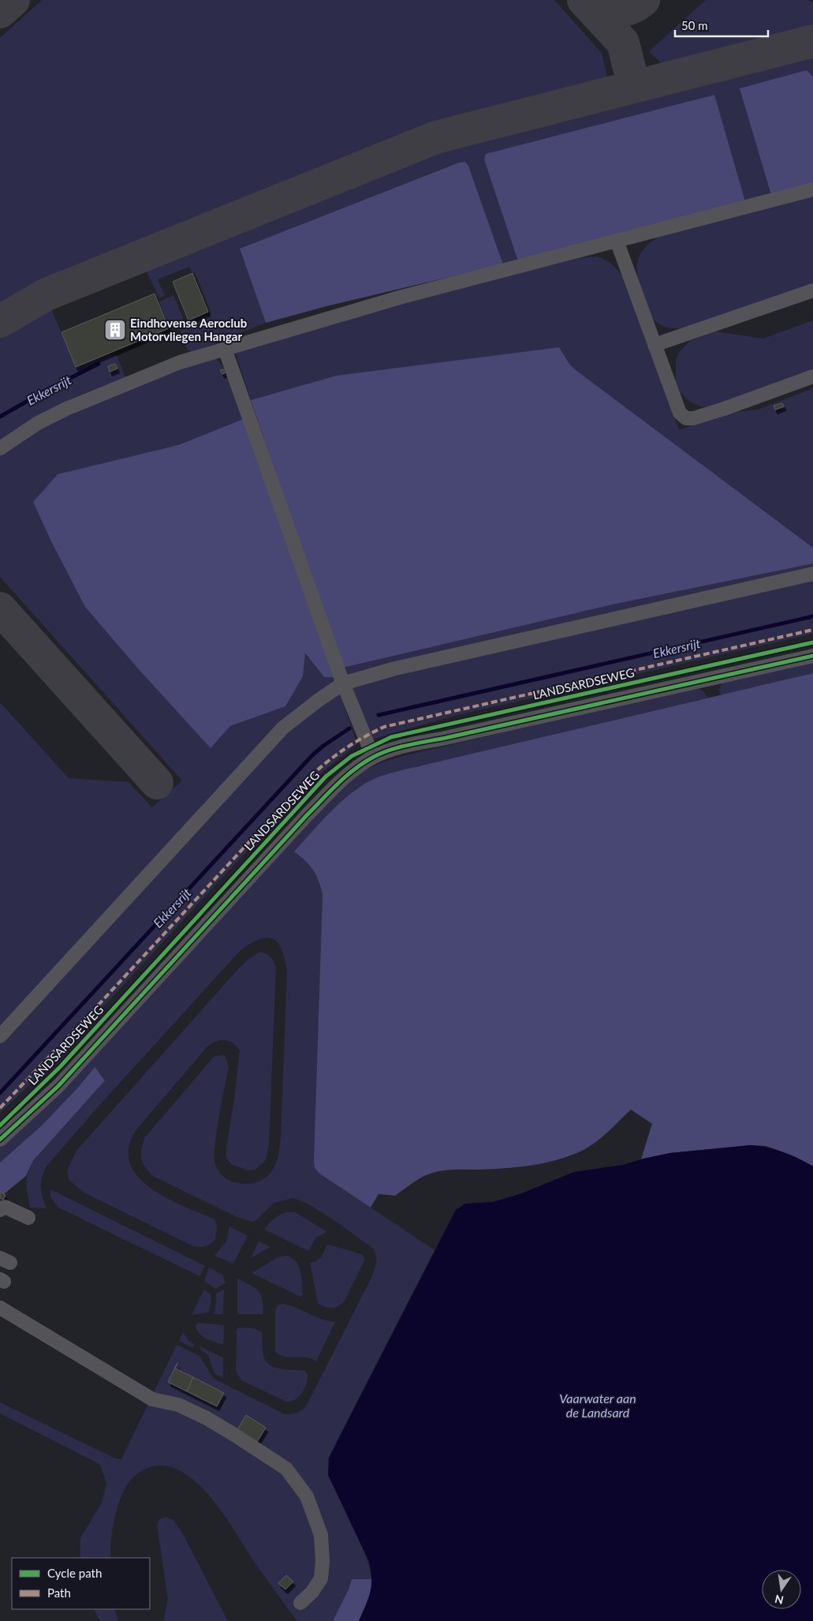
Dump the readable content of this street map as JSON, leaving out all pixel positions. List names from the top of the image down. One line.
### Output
{"streets":{"street":["LANDSARDSEWEG"]},"water":["Ekkersrijt","Vaarwater aan de Landsard"],"places":{"building":["Eindhovense Aeroclub Motorvliegen Hangar"]},"legend":["Cycle path","Path"],"scale_bar":"50 m","north":"bottom"}
